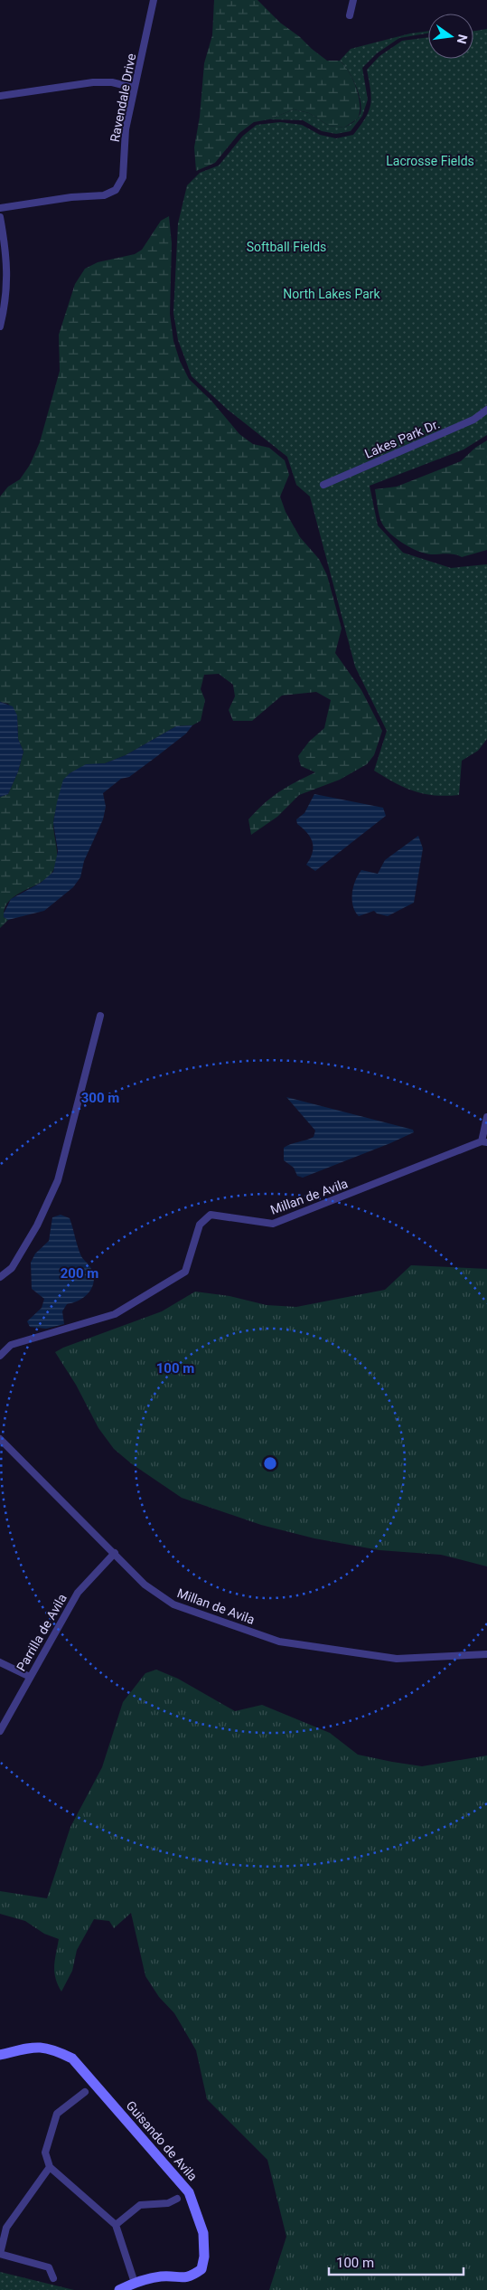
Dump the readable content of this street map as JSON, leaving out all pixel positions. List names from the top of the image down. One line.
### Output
{"streets":{"street":["Ravendale Drive","Lakes Park Dr.","Millan de Avila","Parrilla de Avila","Guisando de Avila"]},"crossings":[["Millan de Avila","Parrilla de Avila"]],"parks":["Lacrosse Fields","Softball Fields","North Lakes Park"],"scale_bar":"100 m","north":"right","rings":["300 m","200 m","100 m"]}
